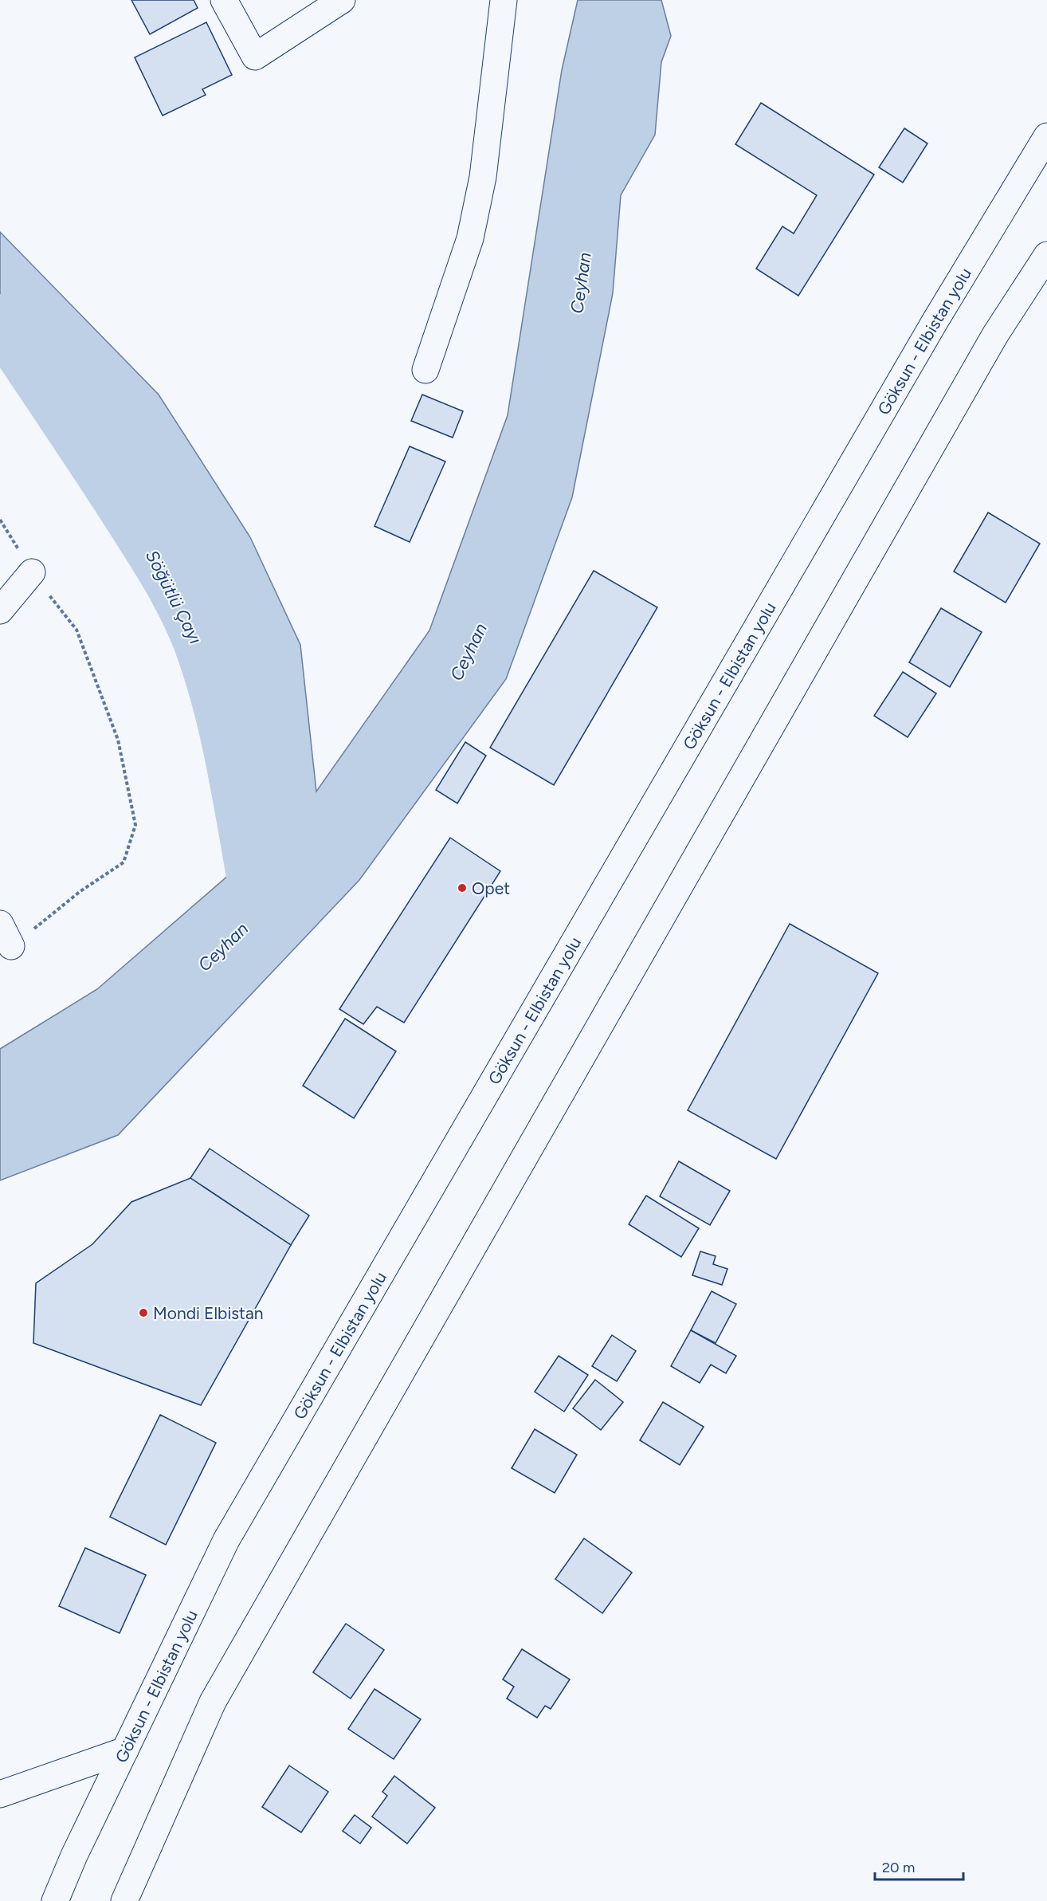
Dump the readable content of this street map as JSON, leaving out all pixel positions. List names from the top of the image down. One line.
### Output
{"streets":{"main road":["Göksun - Elbistan yolu"]},"water":["Ceyhan","Söğütlü Çayı"],"places":["Opet","Mondi Elbistan"],"scale_bar":"20 m"}
